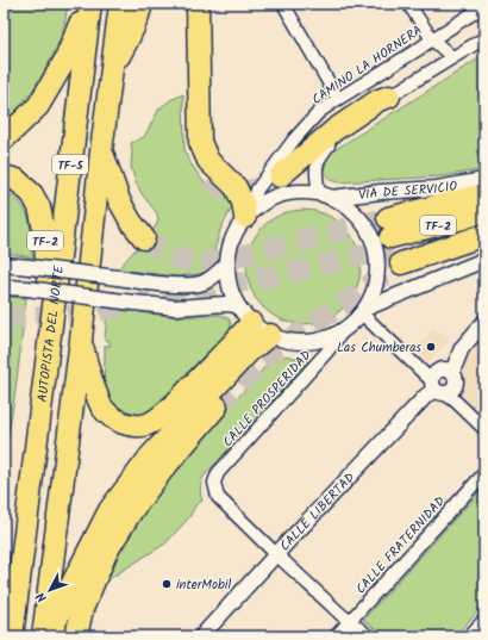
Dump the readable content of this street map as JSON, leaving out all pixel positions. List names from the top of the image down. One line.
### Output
{"streets":{"highway":["TF-5","TF-2","AUTOPISTA DEL NORTE"],"street":["CAMINO LA HORNERA","VÍA DE SERVICIO","CALLE PROSPERIDAD","CALLE LIBERTAD","CALLE FRATERNIDAD"]},"crossings":[["CAMINO LA HORNERA","VÍA DE SERVICIO"],["CAMINO LA HORNERA","CALLE PROSPERIDAD"],["VÍA DE SERVICIO","CALLE PROSPERIDAD"],["TF-2","AUTOPISTA DEL NORTE"],["CALLE PROSPERIDAD","CALLE LIBERTAD"]],"places":["Las Chumberas","interMobil"],"north":"bottom left"}
